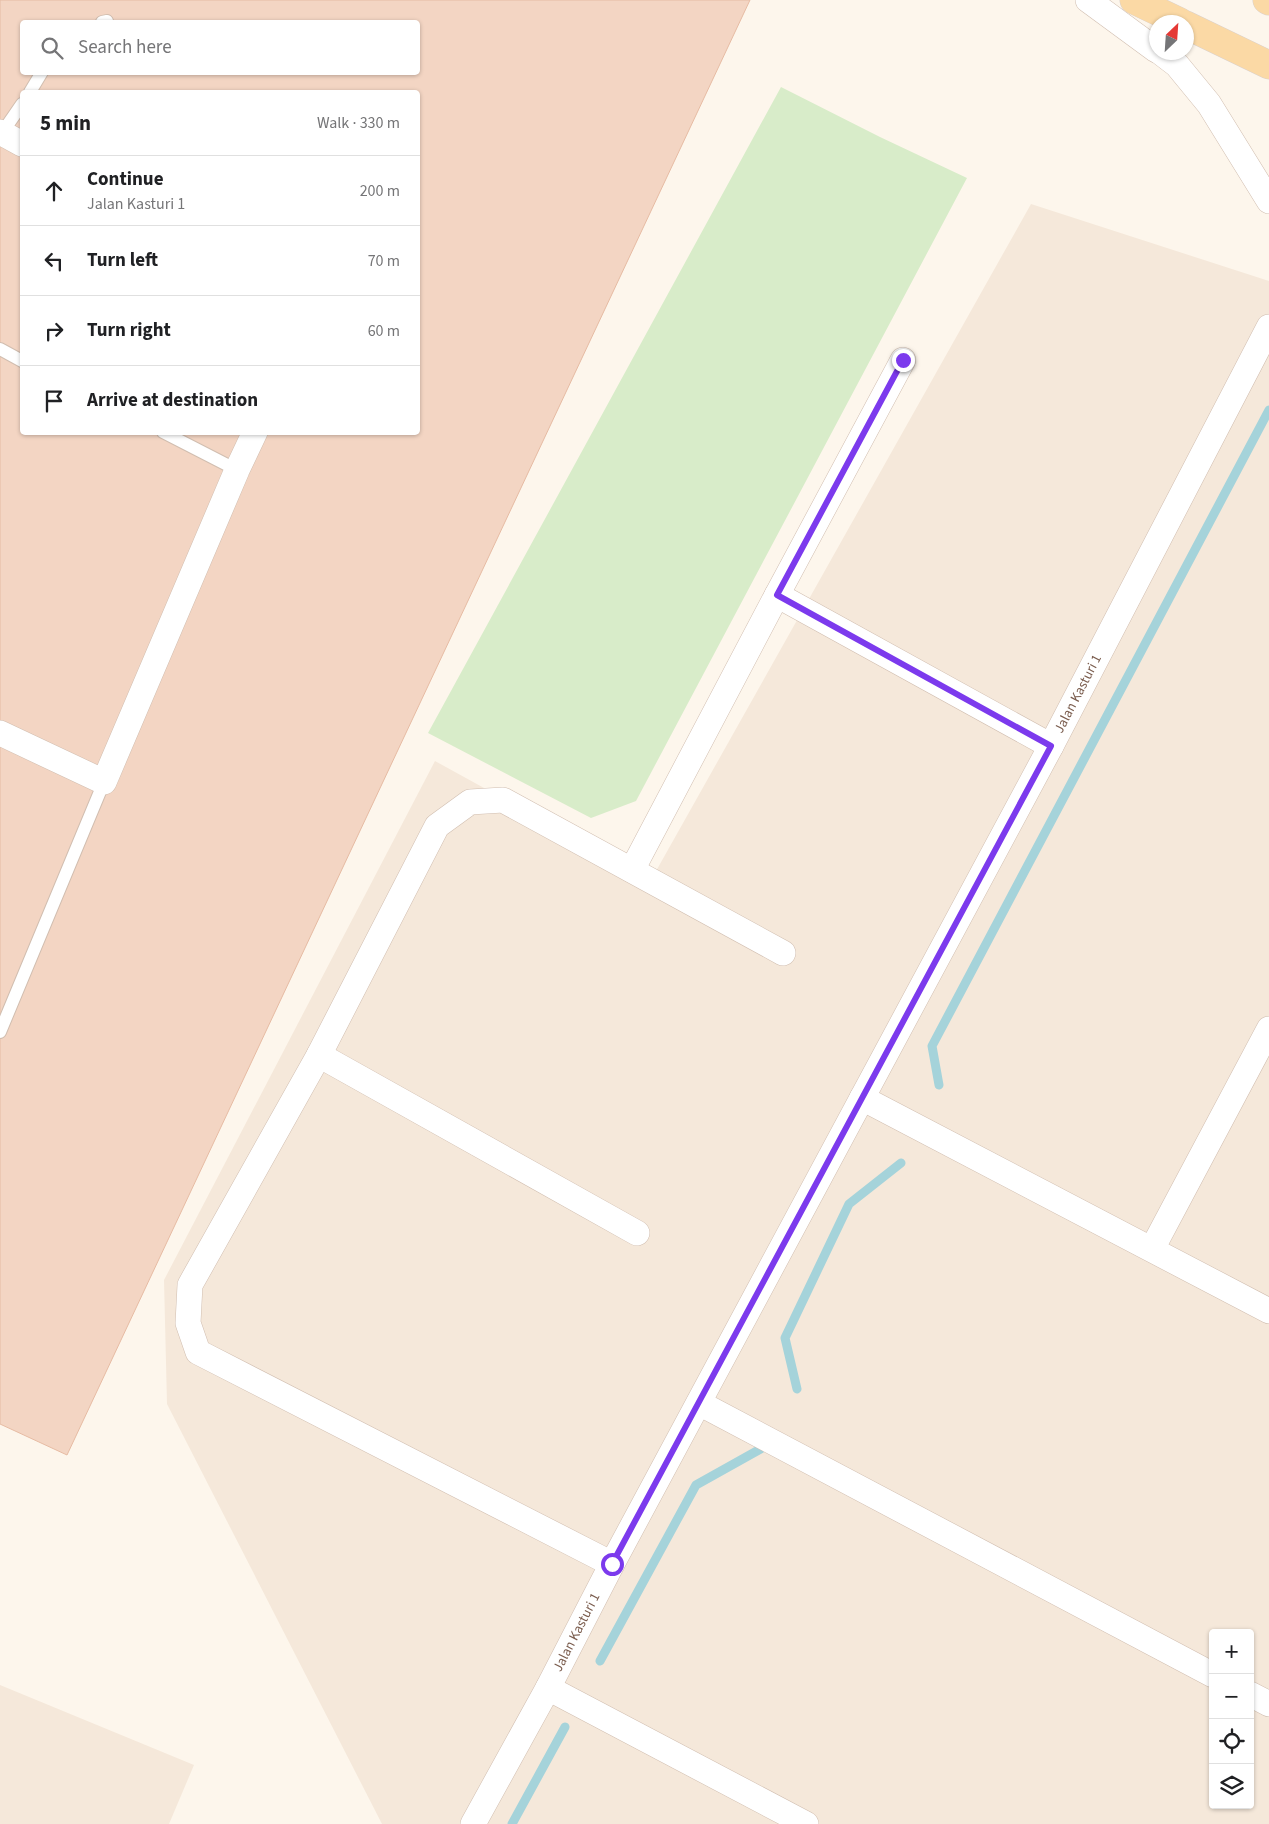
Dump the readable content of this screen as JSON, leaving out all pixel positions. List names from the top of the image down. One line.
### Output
{"streets":{"street":["Jalan Kasturi 1"]},"north":"top right","page":{"search":"Search here","heading":["5 min","Walk · 330 m"],"list":[["Continue","Jalan Kasturi 1","200 m"],["Turn left","70 m"],["Turn right","60 m"],"Arrive at destination"],"map_buttons":["+","−"]}}
